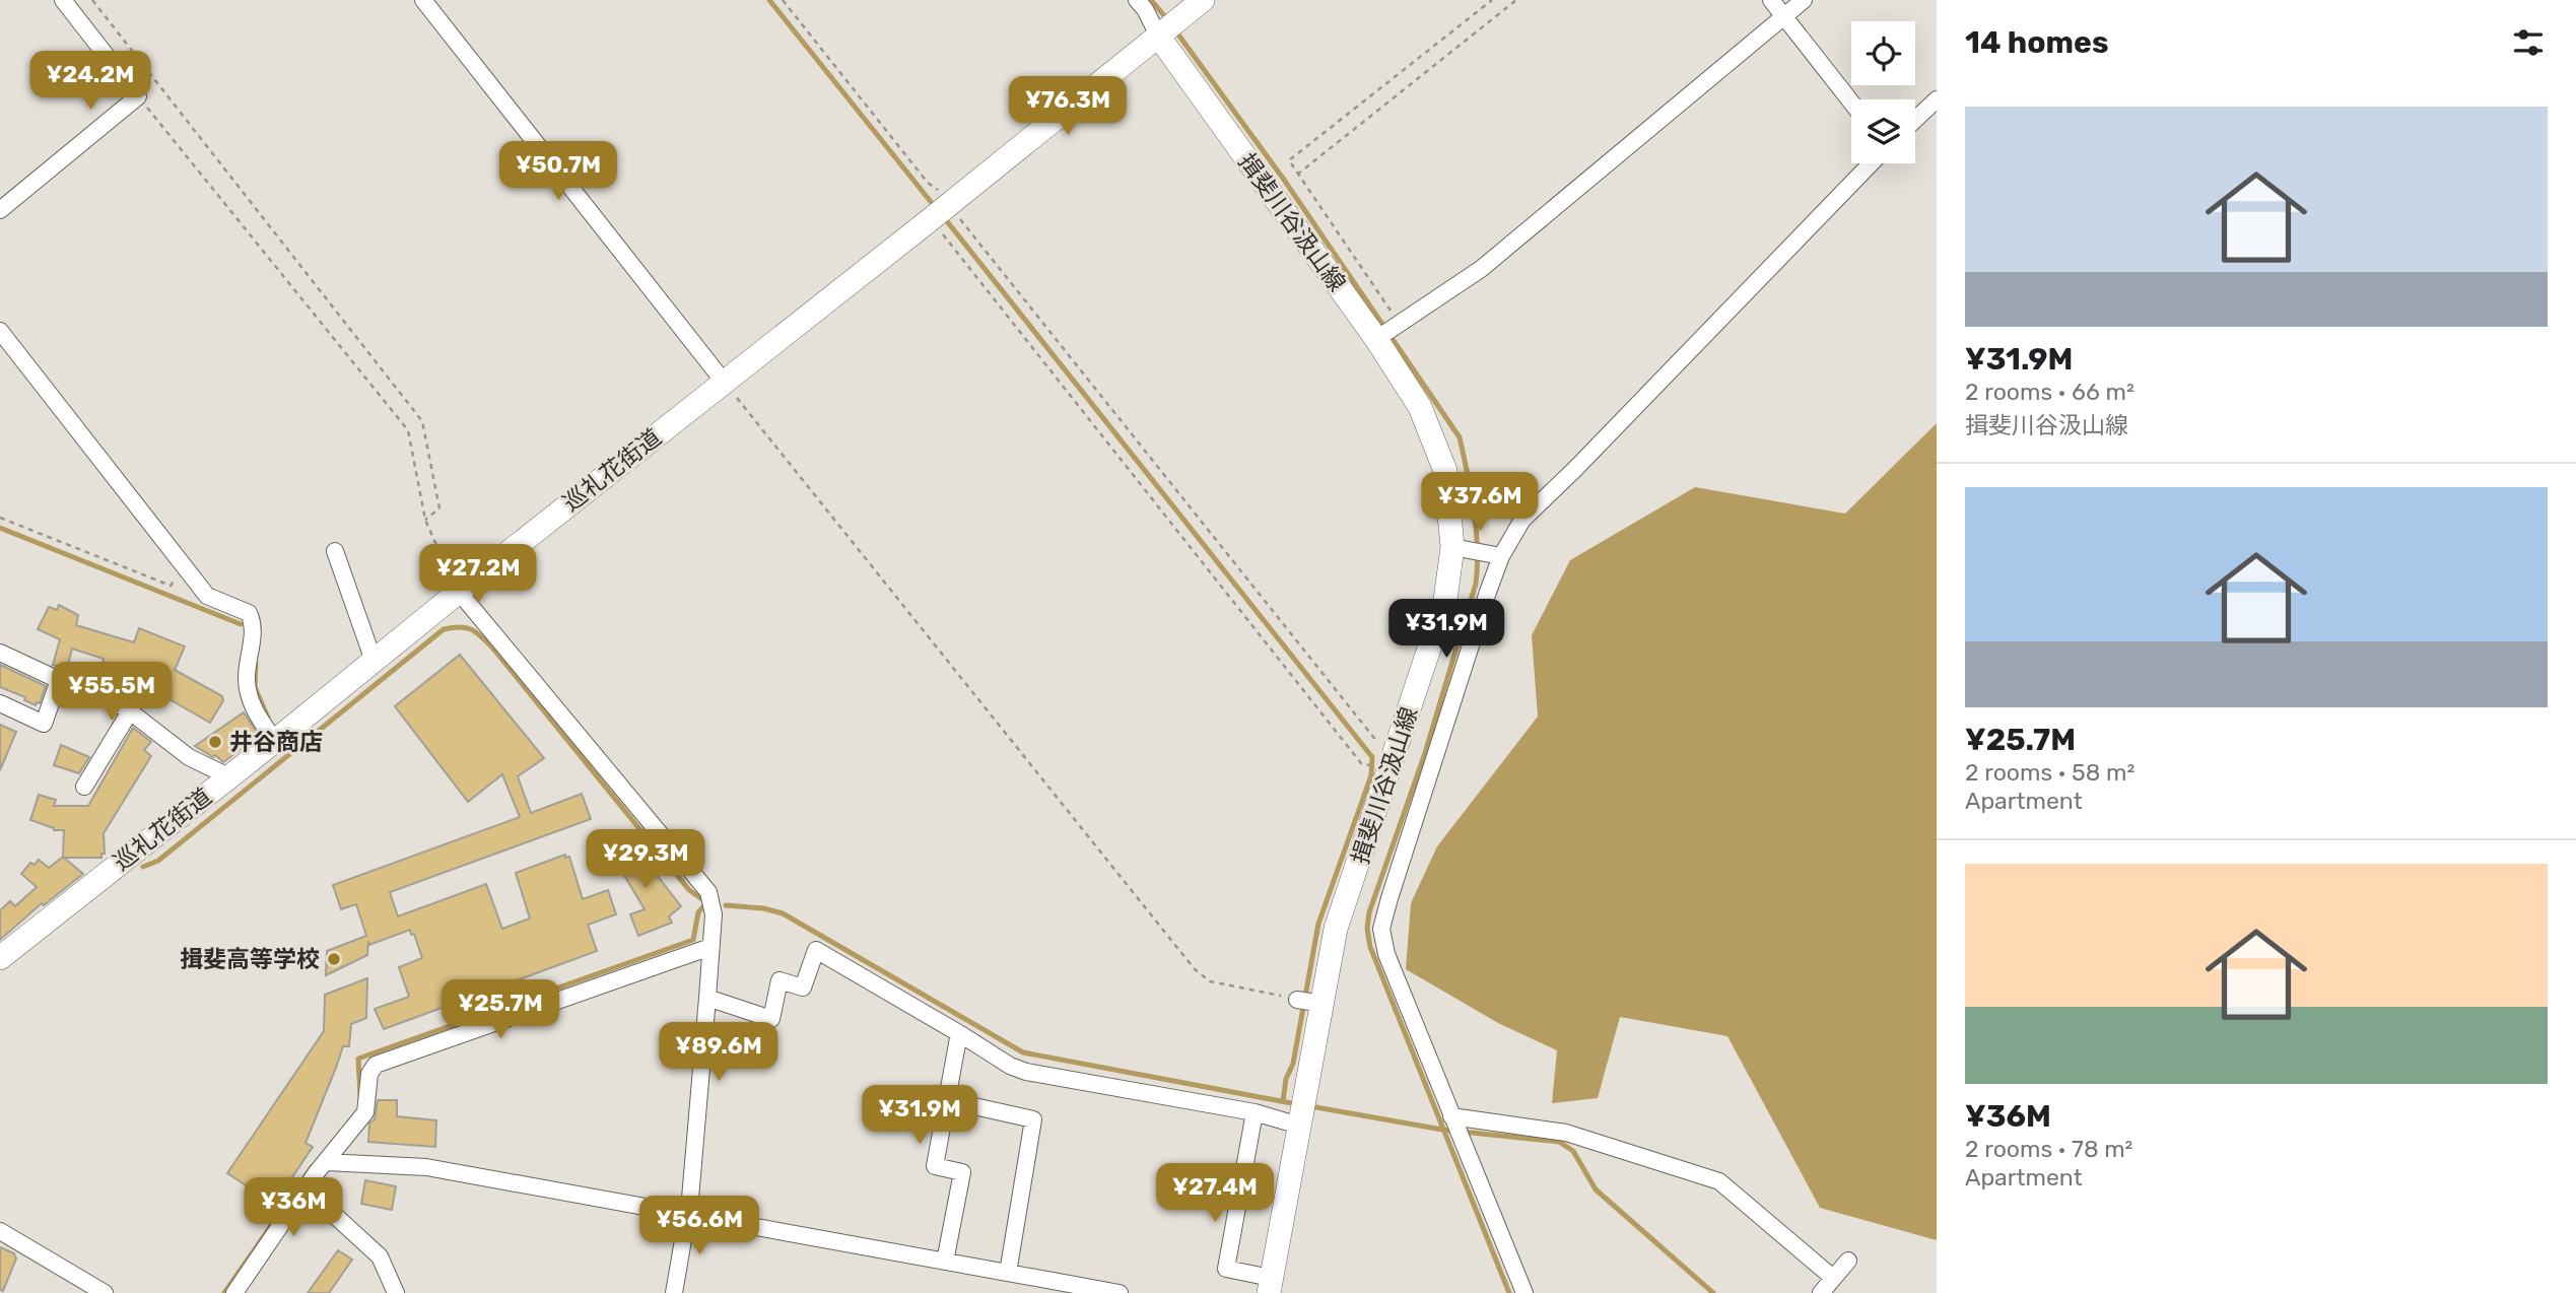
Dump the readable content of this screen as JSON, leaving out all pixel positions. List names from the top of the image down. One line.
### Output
{"streets":{"street":["揖斐川谷汲山線","巡礼花街道"]},"crossings":[["揖斐川谷汲山線","巡礼花街道"]],"places":["井谷商店","揖斐高等学校"],"page":{"heading":"14 homes","price":["¥24.2M","¥76.3M","¥50.7M","¥37.6M","¥27.2M","¥31.9M","¥55.5M","¥29.3M","¥25.7M","¥89.6M","¥31.9M","¥27.4M","¥36M","¥56.6M"],"list":[{"name":"¥31.9M","note":"2 rooms · 66 m² · 揖斐川谷汲山線"},{"name":"¥25.7M","note":"2 rooms · 58 m² · Apartment"},{"name":"¥36M","note":"2 rooms · 78 m² · Apartment"}]}}
